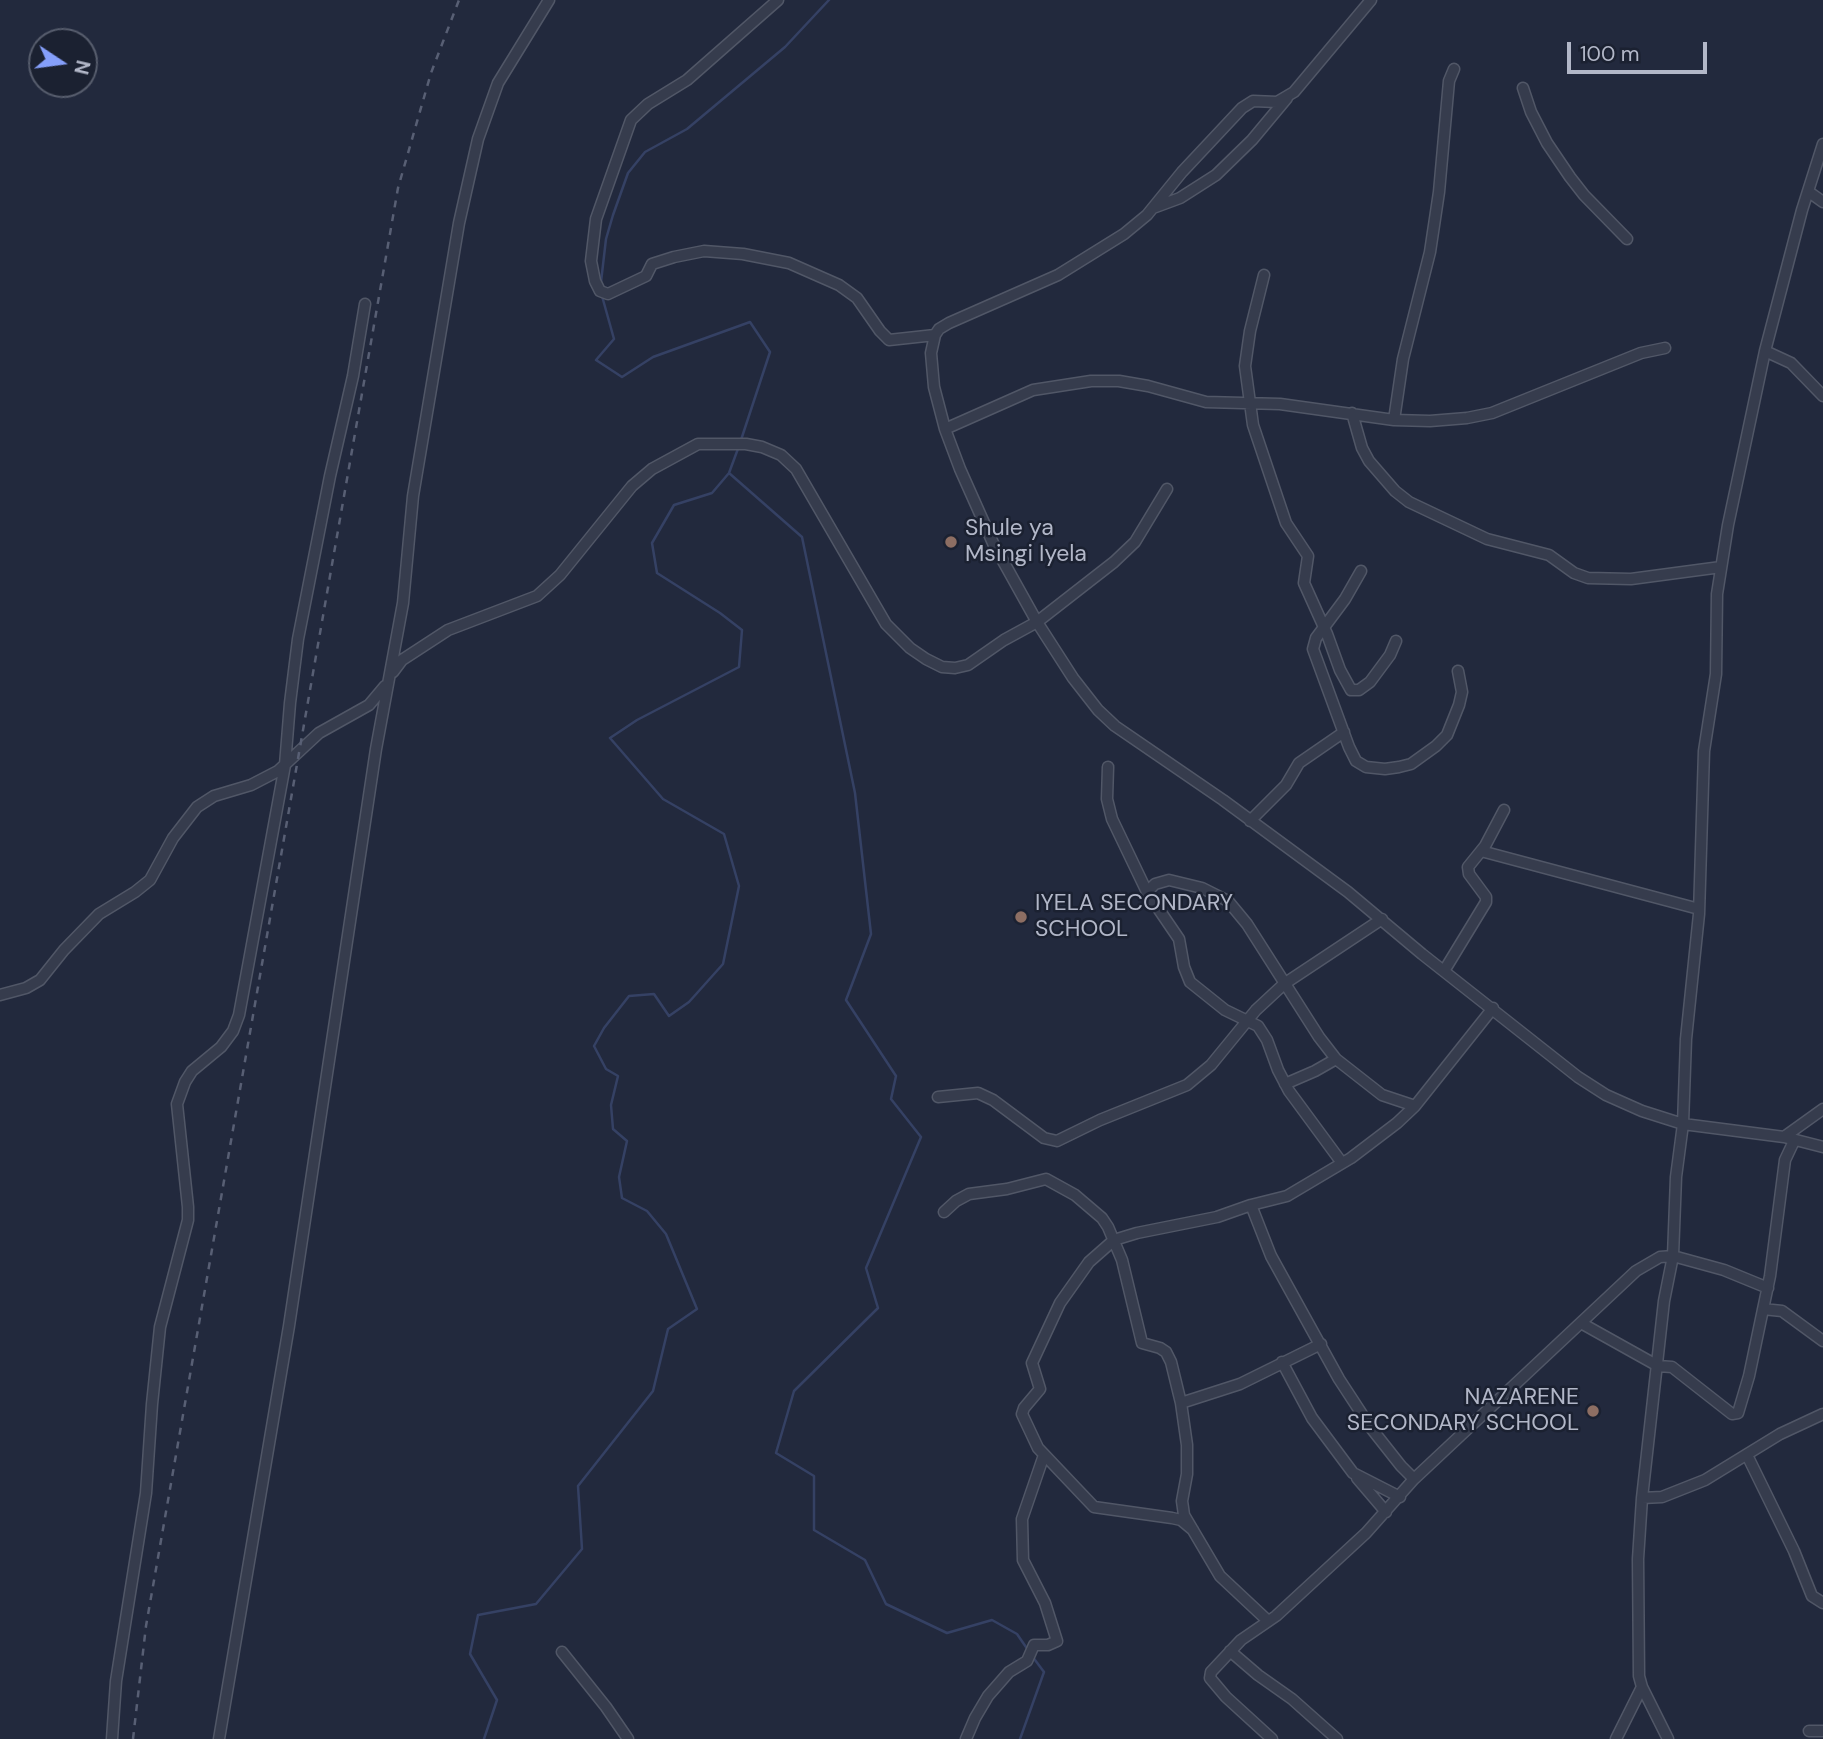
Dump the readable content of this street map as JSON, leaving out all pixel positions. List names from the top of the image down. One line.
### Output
{"places":["Shule ya Msingi Iyela","IYELA SECONDARY SCHOOL","NAZARENE SECONDARY SCHOOL"],"scale_bar":"100 m","north":"right"}
